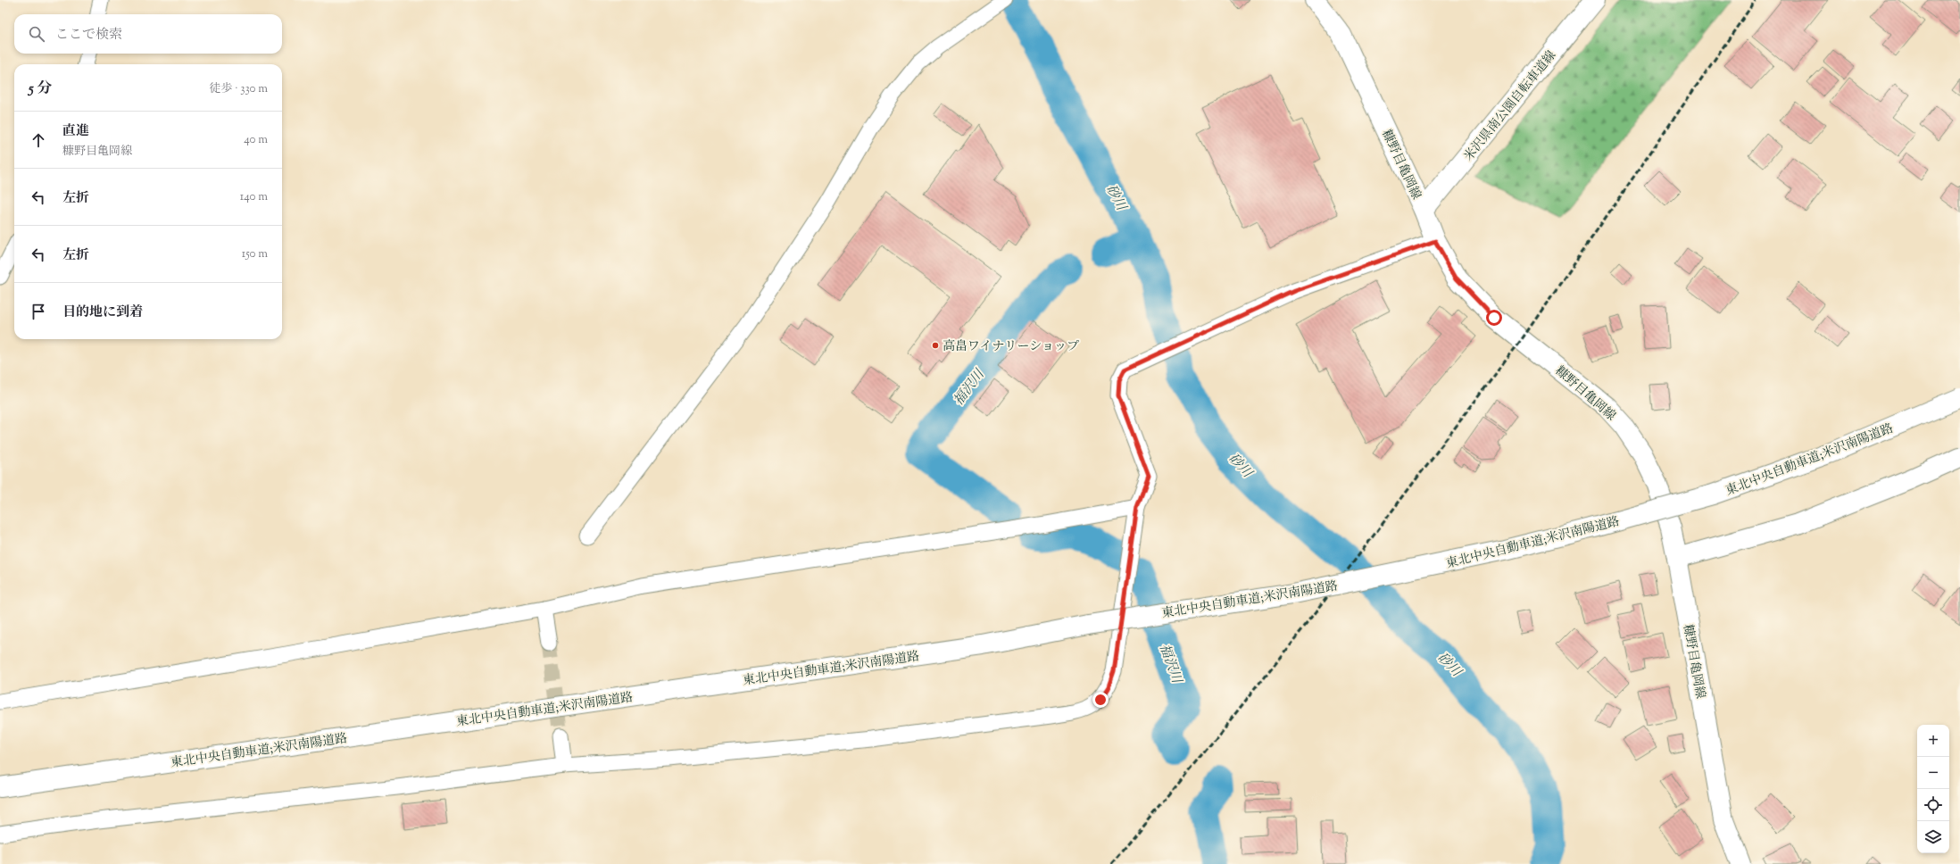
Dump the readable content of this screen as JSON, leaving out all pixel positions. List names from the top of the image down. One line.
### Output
{"streets":{"main road":["米沢県南公園自転車道線","糠野目亀岡線","東北中央自動車道;米沢南陽道路"]},"crossings":[["米沢県南公園自転車道線","糠野目亀岡線"]],"water":["砂川","福沢川"],"places":["高畠ワイナリーショップ"],"page":{"search":"ここで検索","heading":["5 分","徒歩 · 330 m"],"list":[["直進","糠野目亀岡線","40 m"],["左折","140 m"],["左折","150 m"],"目的地に到着"],"map_buttons":["+","−"]}}
